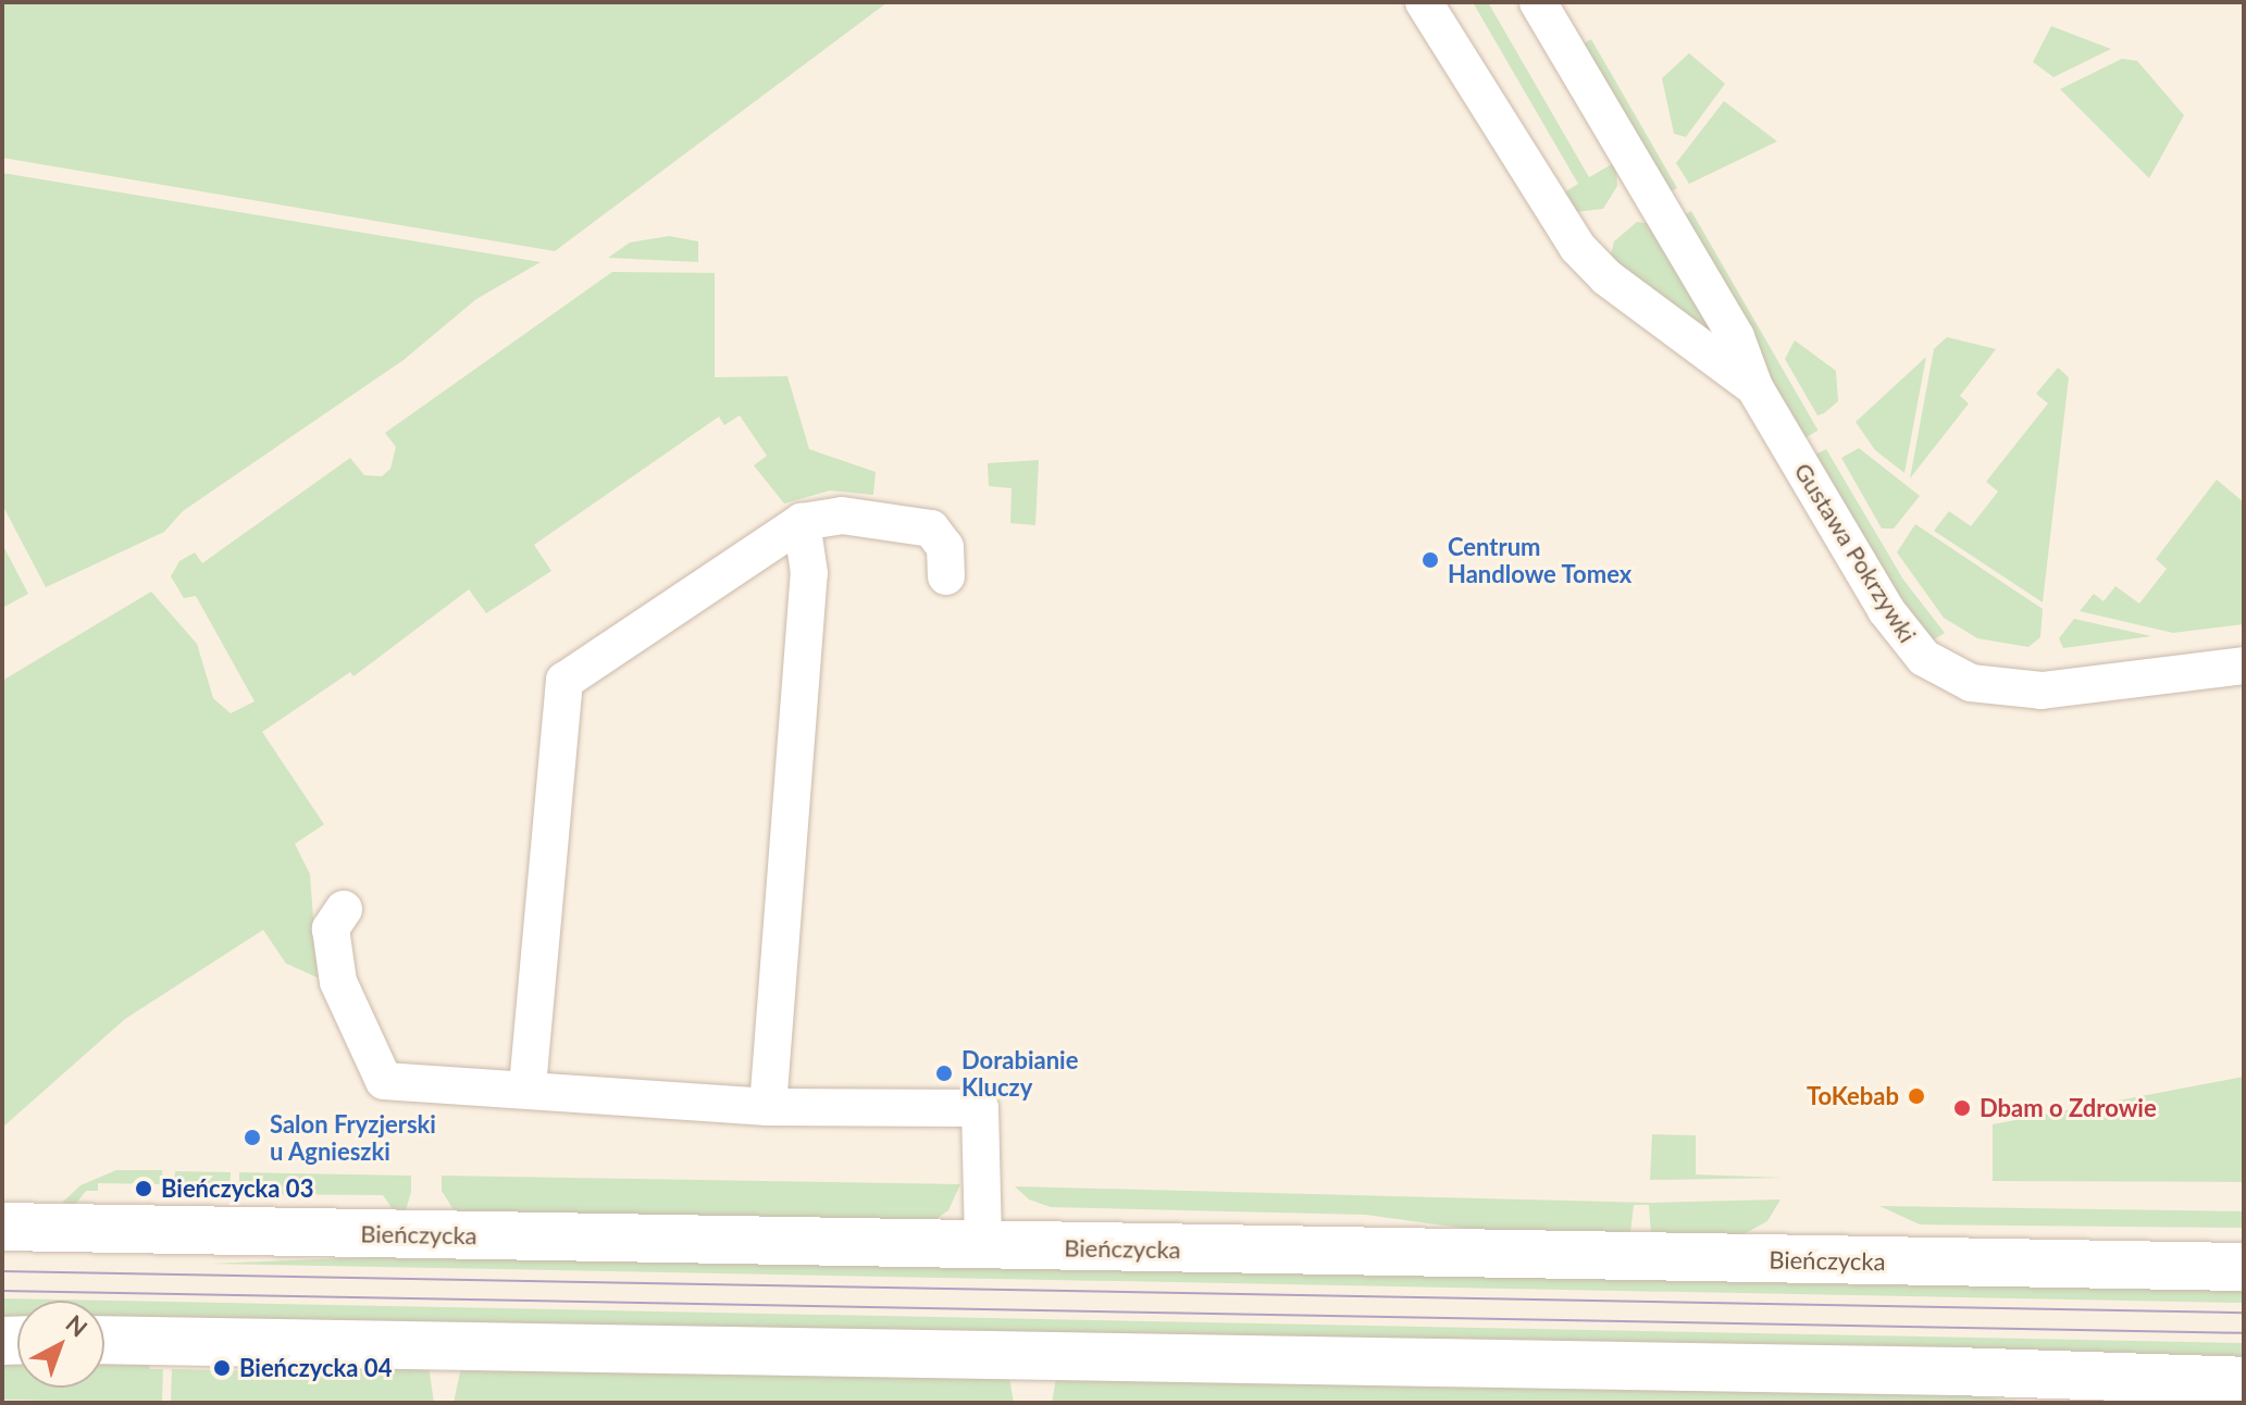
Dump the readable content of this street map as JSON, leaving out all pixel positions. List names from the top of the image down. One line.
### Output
{"streets":{"main road":["Bieńczycka"],"street":["Gustawa Pokrzywki"]},"places":["Centrum Handlowe Tomex","Dorabianie Kluczy","ToKebab","Dbam o Zdrowie","Salon Fryzjerski u Agnieszki","Bieńczycka 03","Bieńczycka 04"],"north":"top right"}
